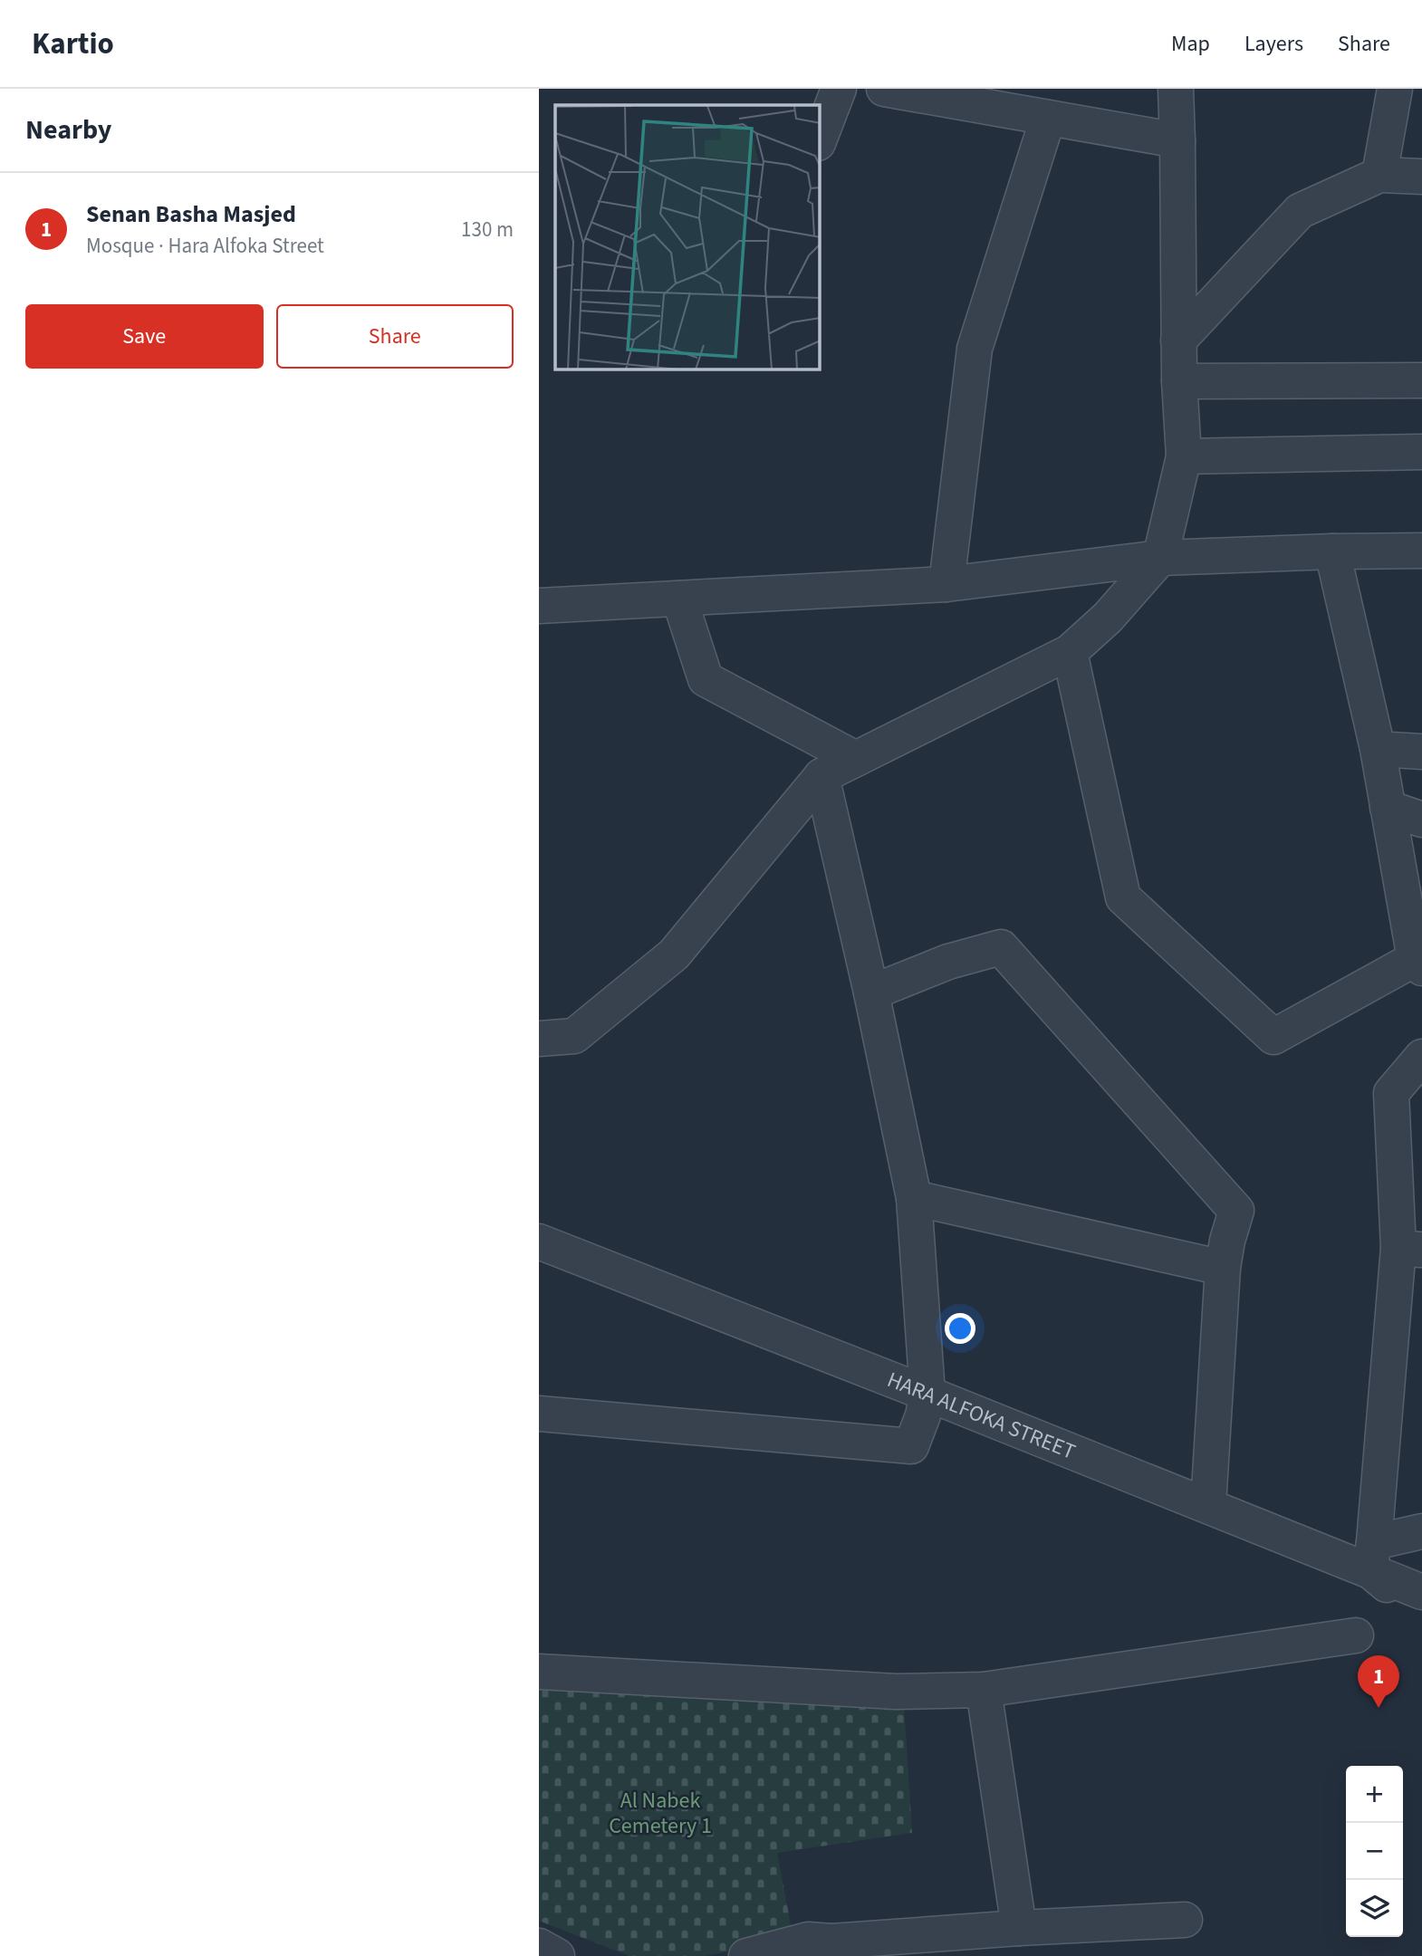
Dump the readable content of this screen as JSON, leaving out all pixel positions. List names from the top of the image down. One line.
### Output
{"streets":{"street":["HARA ALFOKA STREET"]},"parks":["Al Nabek Cemetery 1"],"page":{"header":"Kartio","nav":["Map","Layers","Share"],"heading":"Nearby","list":[{"mark":"1","name":"Senan Basha Masjed","note":"Mosque · Hara Alfoka Street","value":"130 m"}],"buttons":["Save","Share"],"pins":"1","map_buttons":["+","−"]}}
